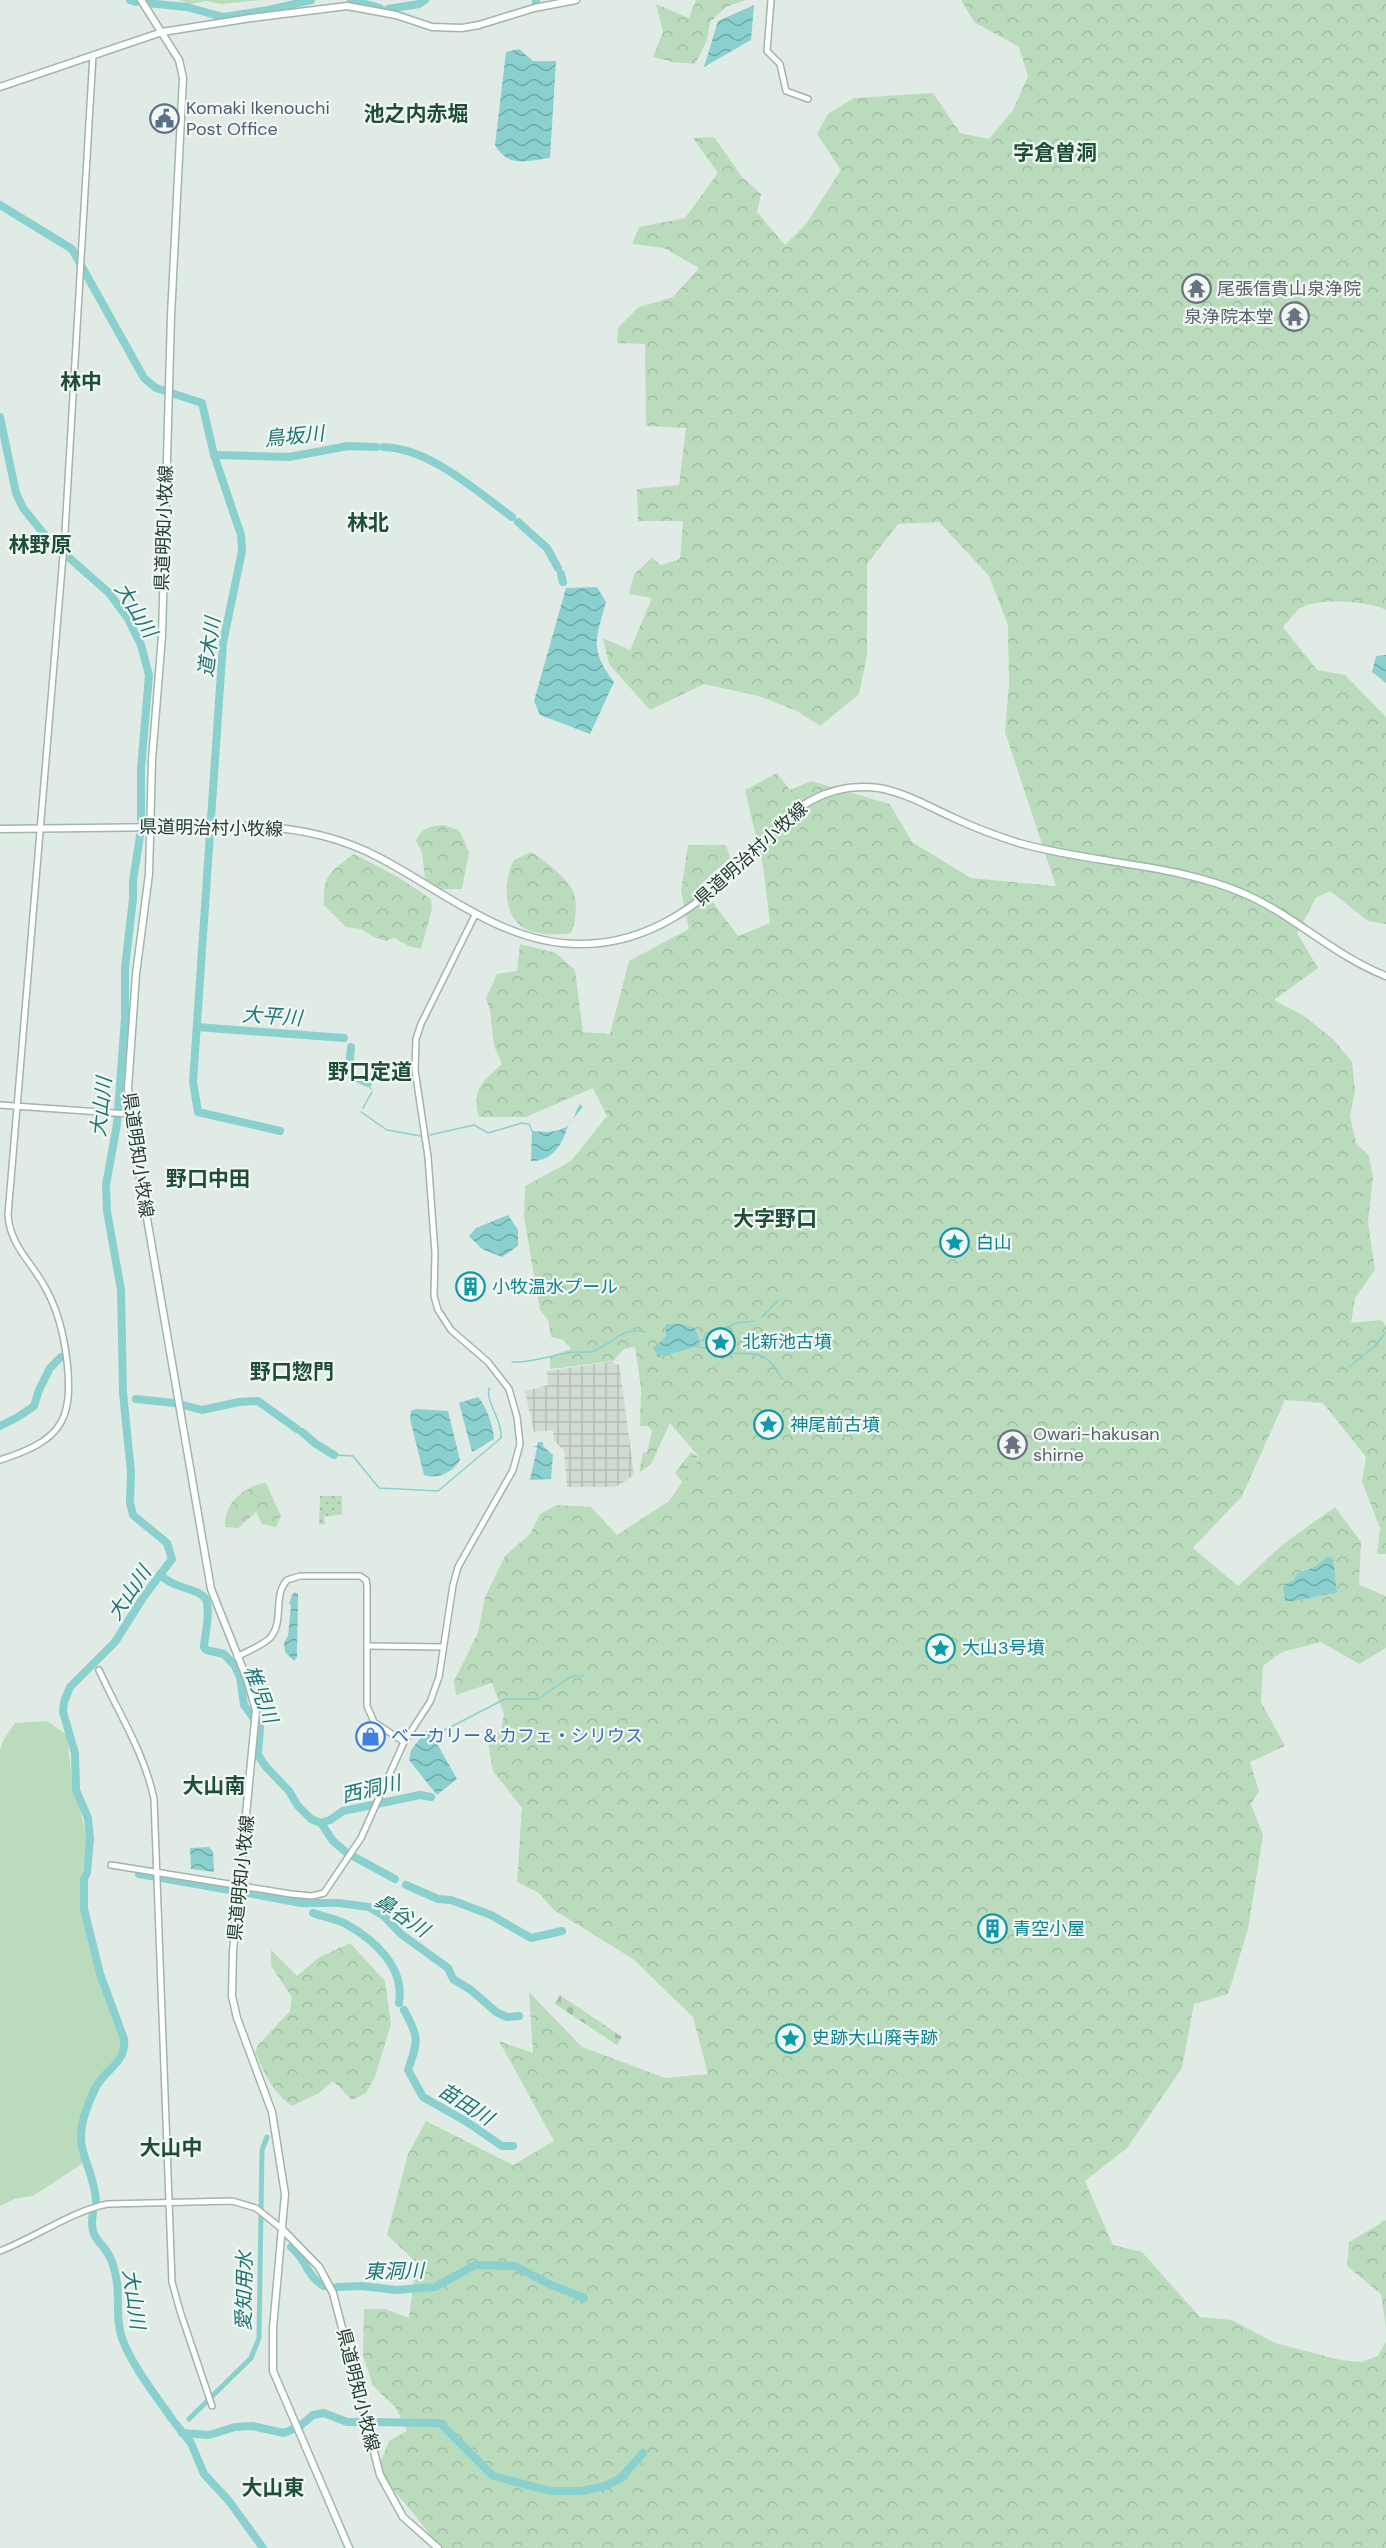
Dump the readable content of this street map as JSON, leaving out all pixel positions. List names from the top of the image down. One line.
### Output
{"streets":{"main road":["県道明知小牧線","県道明治村小牧線"]},"crossings":[["県道明知小牧線","県道明治村小牧線"]],"districts":["池之内赤堀","字倉曽洞","林中","林北","林野原","野口定道","野口中田","大字野口","野口惣門","大山南","大山中","大山東"],"water":["鳥坂川","大山川","道木川","大平川","椎児川","西洞川","鼻谷川","苗田川","東洞川","愛知用水"],"places":{"public building":["Komaki Ikenouchi Post Office"],"temple":["尾張信貴山泉浄院","泉浄院本堂","Owari-hakusan shirne"],"place":["白山","北新池古墳","神尾前古墳","大山3号墳","史跡大山廃寺跡"],"building":["小牧温水プール","青空小屋"],"shop":["ベーカリー＆カフェ・シリウス"]}}
